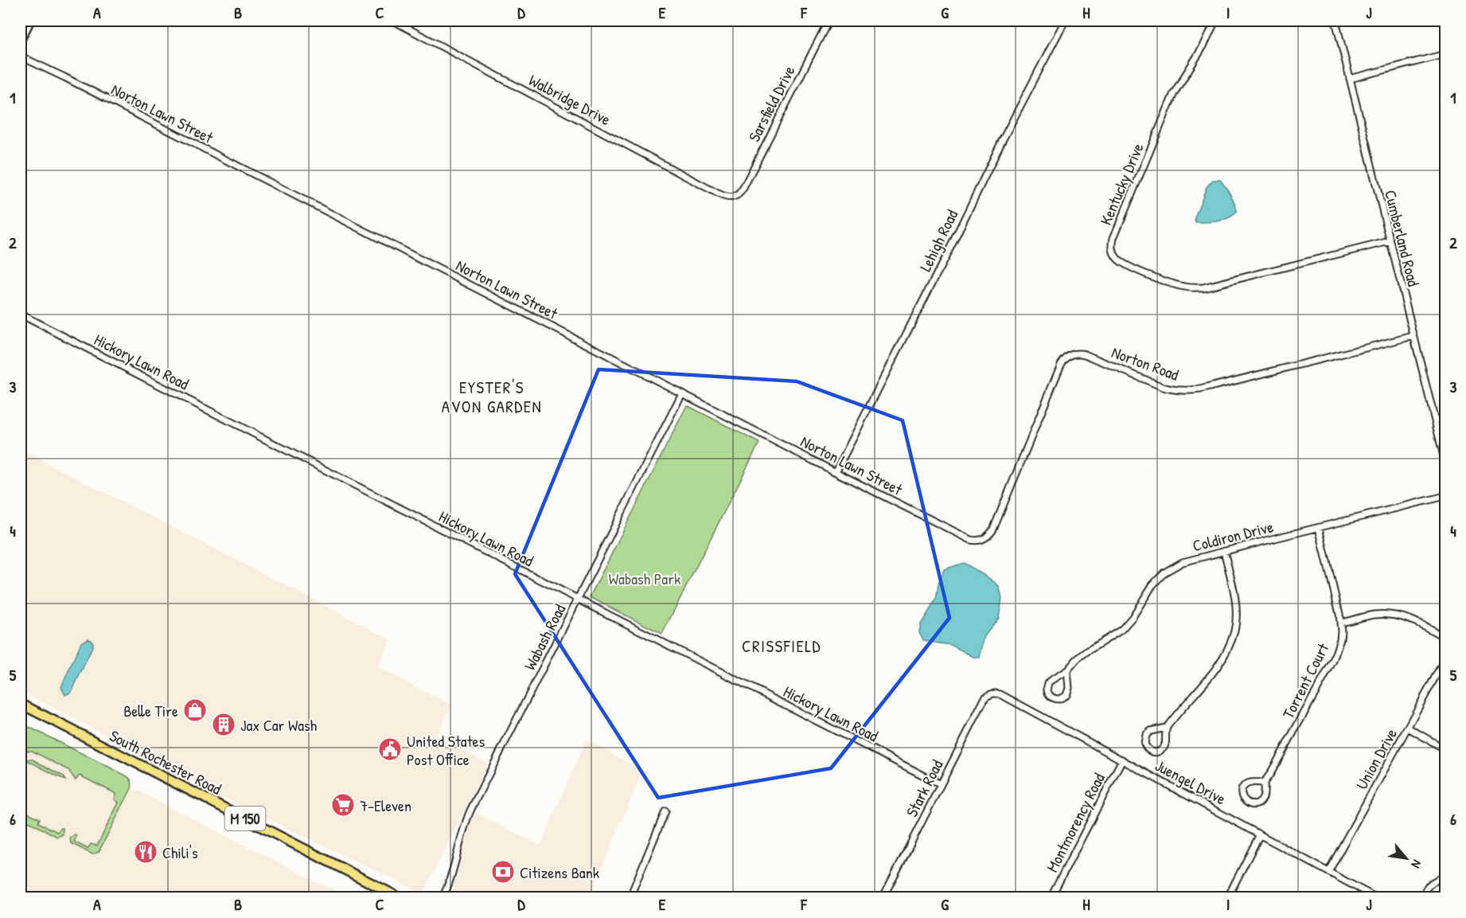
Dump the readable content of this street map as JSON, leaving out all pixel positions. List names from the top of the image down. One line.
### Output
{"streets":{"main road":["South Rochester Road","M 150"],"street":["Walbridge Drive","Sarsfield Drive","Norton Lawn Street","Kentucky Drive","Cumberland Road","Lehigh Road","Hickory Lawn Road","Norton Road","Coldiron Drive","Wabash Road","Torrent Court","Union Drive","Juengel Drive","Stark Road","Montmorency Road"]},"crossings":[["Walbridge Drive","Sarsfield Drive"],["Norton Lawn Street","Lehigh Road"],["Norton Lawn Street","Norton Road"],["Norton Lawn Street","Wabash Road"],["Kentucky Drive","Cumberland Road"],["Cumberland Road","Norton Road"],["Hickory Lawn Road","Wabash Road"],["Hickory Lawn Road","Stark Road"],["Coldiron Drive","Torrent Court"],["Union Drive","Juengel Drive"],["Juengel Drive","Stark Road"],["Juengel Drive","Montmorency Road"]],"districts":["EYSTER'S AVON GARDEN","CRISSFIELD"],"parks":["Wabash Park"],"places":{"shop":["Belle Tire"],"building":["Jax Car Wash"],"public building":["United States Post Office"],"supermarket":["7-Eleven"],"restaurant":["Chili's"],"bank":["Citizens Bank"]},"north":"bottom right","grid":{"columns":["A","B","C","D","E","F","G","H","I","J"],"rows":["1","2","3","4","5","6"]}}
